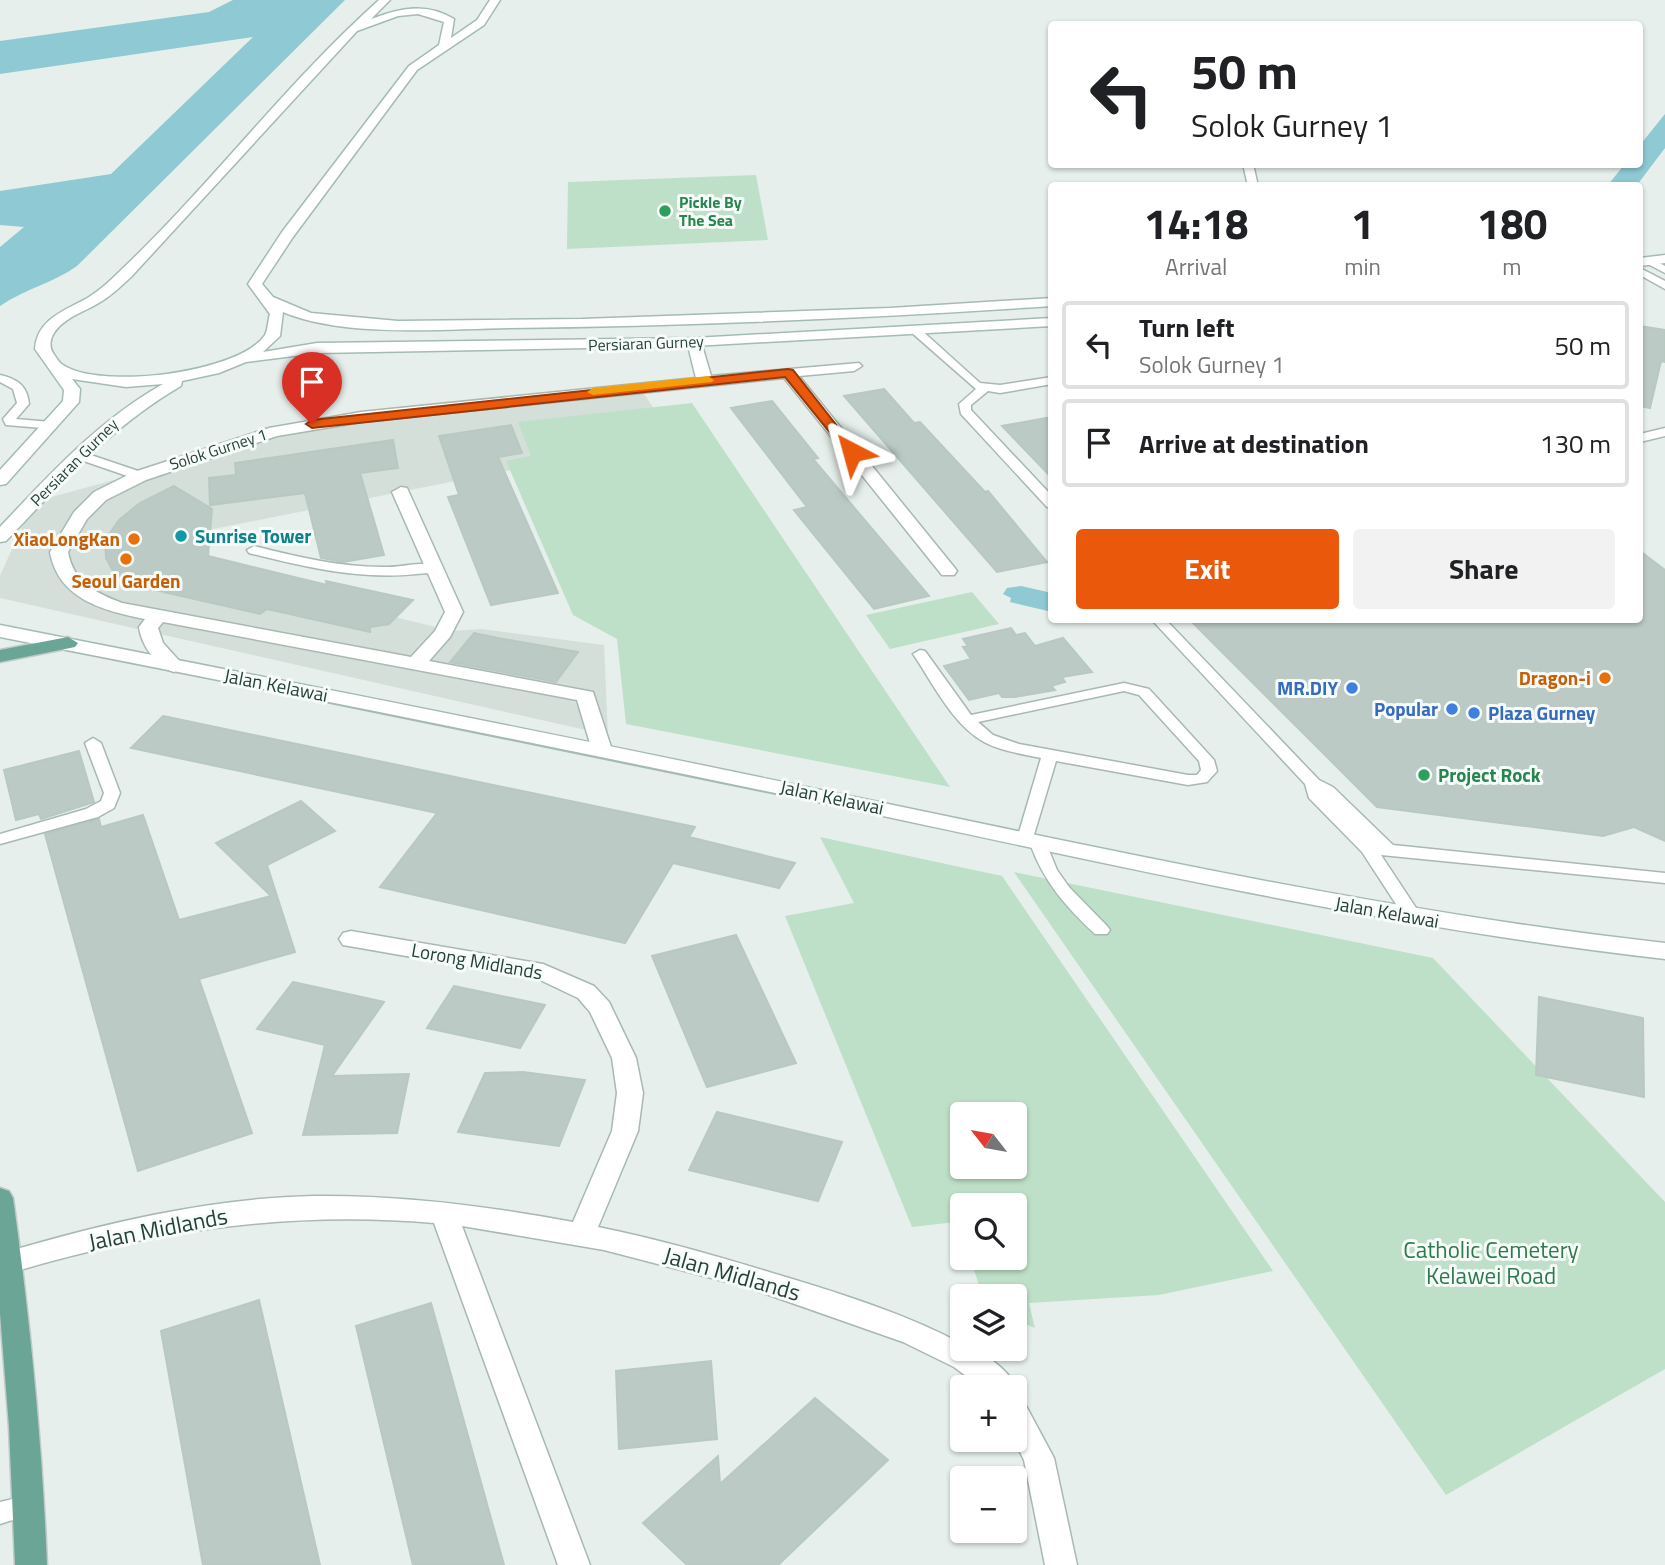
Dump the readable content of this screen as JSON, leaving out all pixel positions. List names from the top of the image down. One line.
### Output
{"streets":{"main road":["Persiaran Gurney","Solok Gurney 1","Jalan Kelawai","Lorong Midlands","Jalan Midlands"]},"crossings":[["Solok Gurney 1","Jalan Kelawai"],["Lorong Midlands","Jalan Midlands"]],"parks":["Catholic Cemetery Kelawei Road"],"places":["Pickle By The Sea","Sunrise Tower","XiaoLongKan","Seoul Garden","Dragon-i","MR.DIY","Popular","Plaza Gurney","Project Rock"],"north":"top left","page":{"turn":["50 m","Solok Gurney 1"],"eta":["14:18","Arrival","1","min","180","m"],"list":[{"name":"Turn left","note":"Solok Gurney 1","value":"50 m"},{"name":"Arrive at destination","value":"130 m"}],"buttons":["Exit","Share"],"map_buttons":["+","−"]}}
